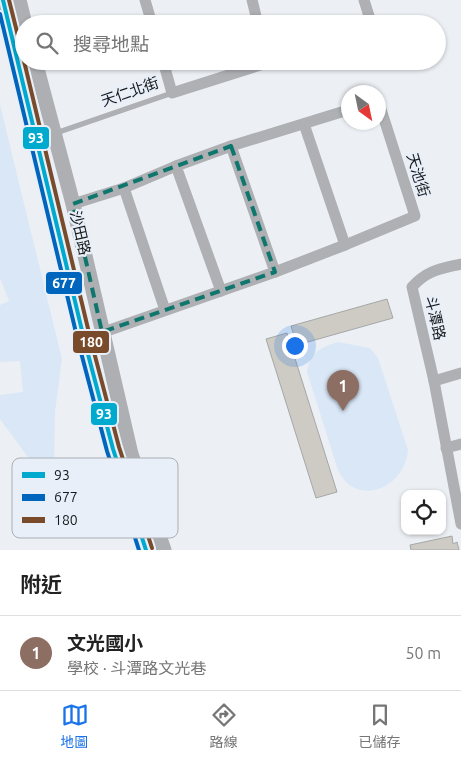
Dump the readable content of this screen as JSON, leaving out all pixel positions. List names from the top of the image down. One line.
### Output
{"streets":{"street":["天仁北街","天池街","沙田路","斗潭路"]},"crossings":[["天仁北街","沙田路"],["天池街","沙田路"]],"lines":["transit line 93","transit line 180","transit line 677"],"legend":["93","677","180"],"north":"bottom right","page":{"search":"搜尋地點","pins":"1","heading":"附近","list":[{"mark":"1","name":"文光國小","note":"學校 · 斗潭路文光巷","value":"50 m"}],"nav":["地圖","路線","已儲存"]}}
